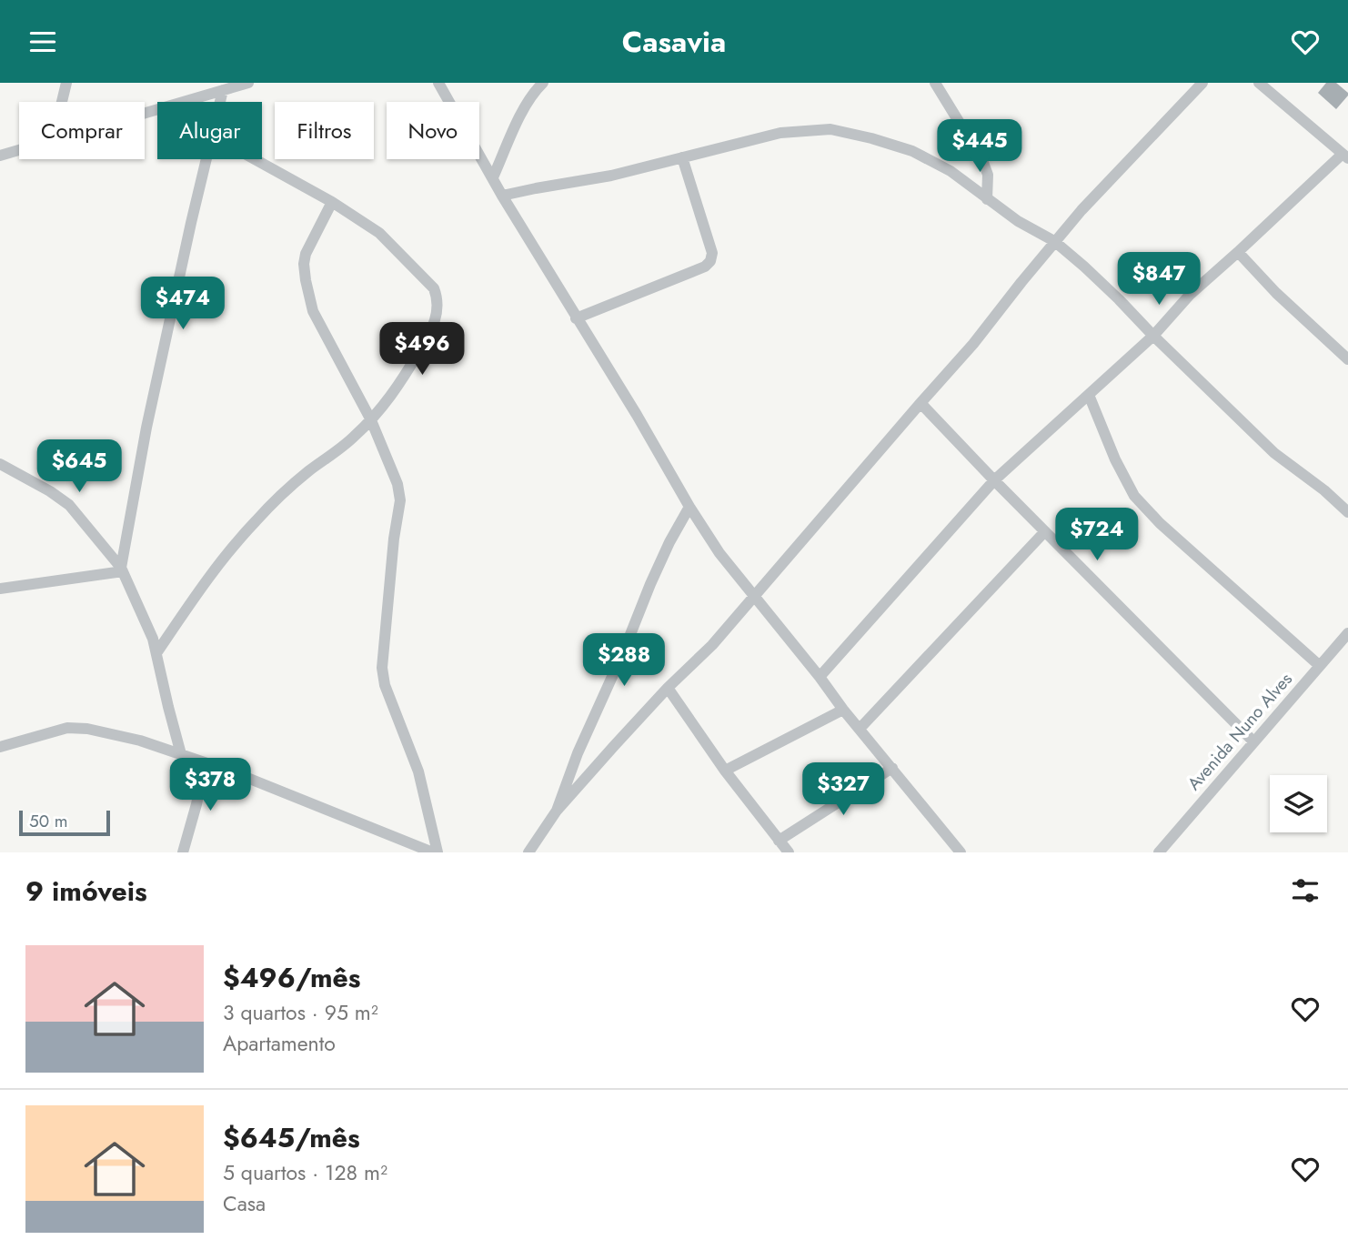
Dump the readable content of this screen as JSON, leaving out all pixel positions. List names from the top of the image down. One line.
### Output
{"streets":{"street":["Avenida Nuno Alves"]},"scale_bar":"50 m","page":{"header":"Casavia","chip":["Comprar","Alugar","Filtros","Novo"],"price":["$445","$847","$474","$496","$645","$724","$288","$378","$327"],"scale":"50 m","heading":"9 imóveis","list":[{"name":"$496/mês","note":"3 quartos · 95 m² · Apartamento"},{"name":"$645/mês","note":"5 quartos · 128 m² · Casa"}]}}
